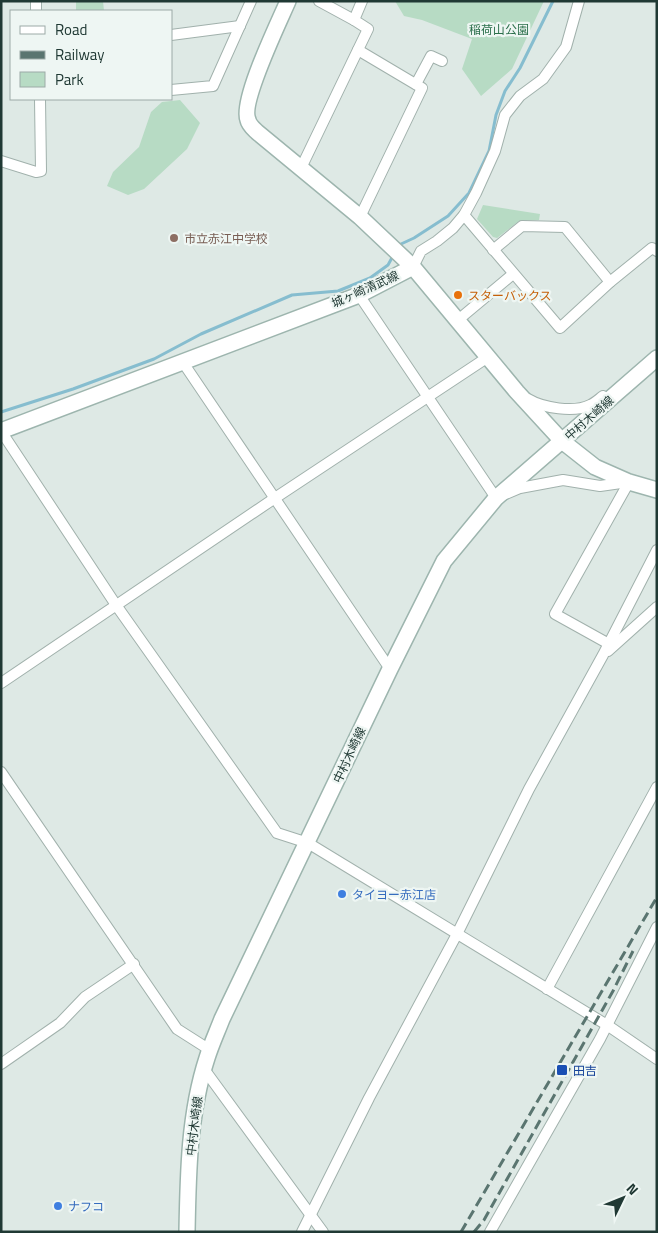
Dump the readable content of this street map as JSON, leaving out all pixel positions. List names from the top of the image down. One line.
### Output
{"streets":{"main road":["城ヶ崎清武線","中村木崎線"]},"crossings":[["城ヶ崎清武線","中村木崎線"]],"parks":["稲荷山公園"],"places":{"other":["市立赤江中学校","スターバックス","タイヨー赤江店","ナフコ"],"transit":["田吉"]},"legend":["Road","Railway","Park"],"north":"top right"}
